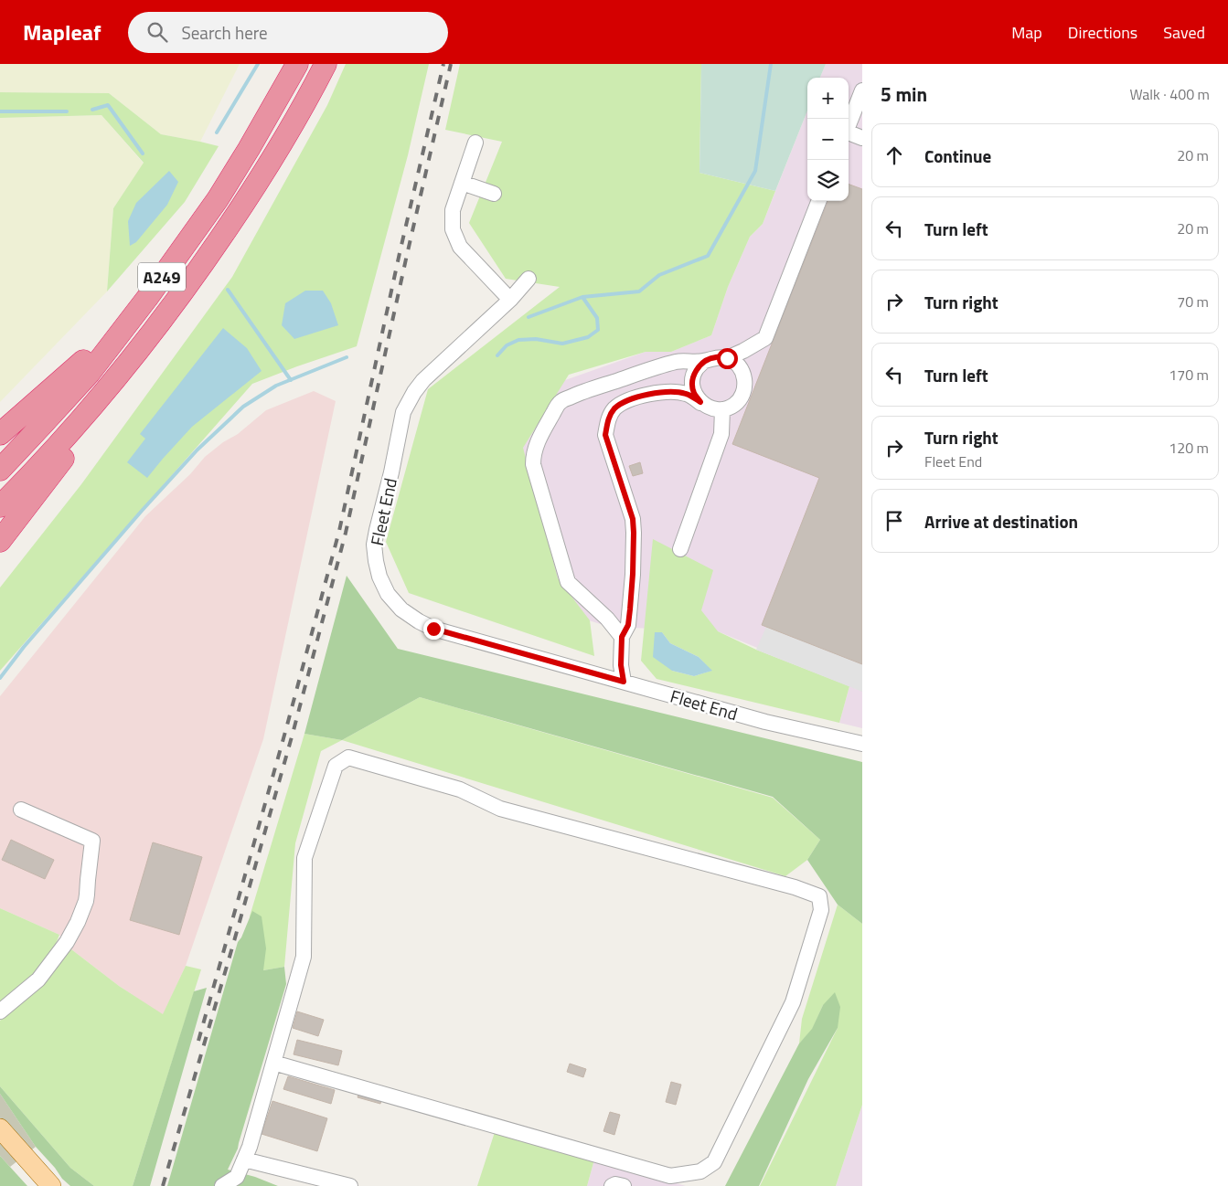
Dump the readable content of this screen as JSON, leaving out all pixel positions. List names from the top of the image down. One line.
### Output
{"streets":{"highway":["A249"],"street":["Fleet End"]},"page":{"header":"Mapleaf","search":"Search here","nav":["Map","Directions","Saved"],"heading":["5 min","Walk · 400 m"],"map_buttons":["+","−"],"list":[["Continue","20 m"],["Turn left","20 m"],["Turn right","70 m"],["Turn left","170 m"],["Turn right","Fleet End","120 m"],"Arrive at destination"]}}
